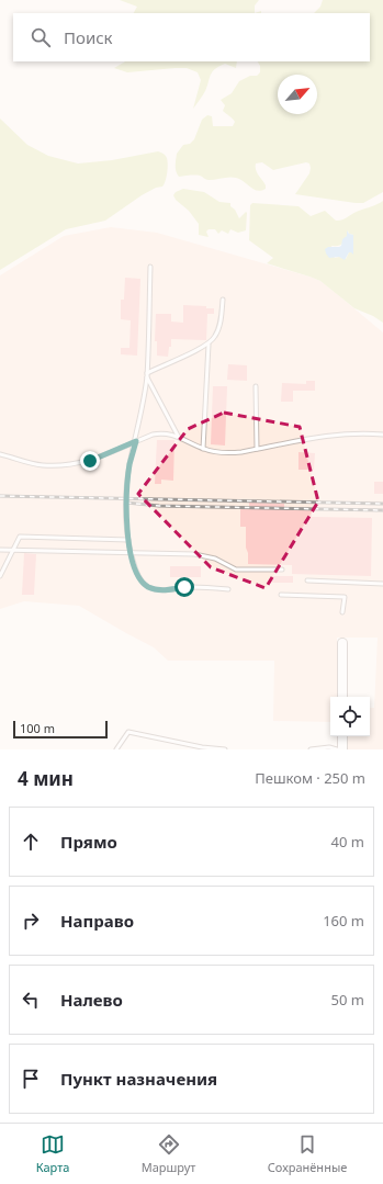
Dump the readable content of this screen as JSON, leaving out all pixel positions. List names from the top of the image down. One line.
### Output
{"scale_bar":"100 m","north":"top right","page":{"search":"Поиск","scale":"100 m","heading":["4 мин","Пешком · 250 m"],"list":[["Прямо","40 m"],["Направо","160 m"],["Налево","50 m"],"Пункт назначения"],"nav":["Карта","Маршрут","Сохранённые"]}}
